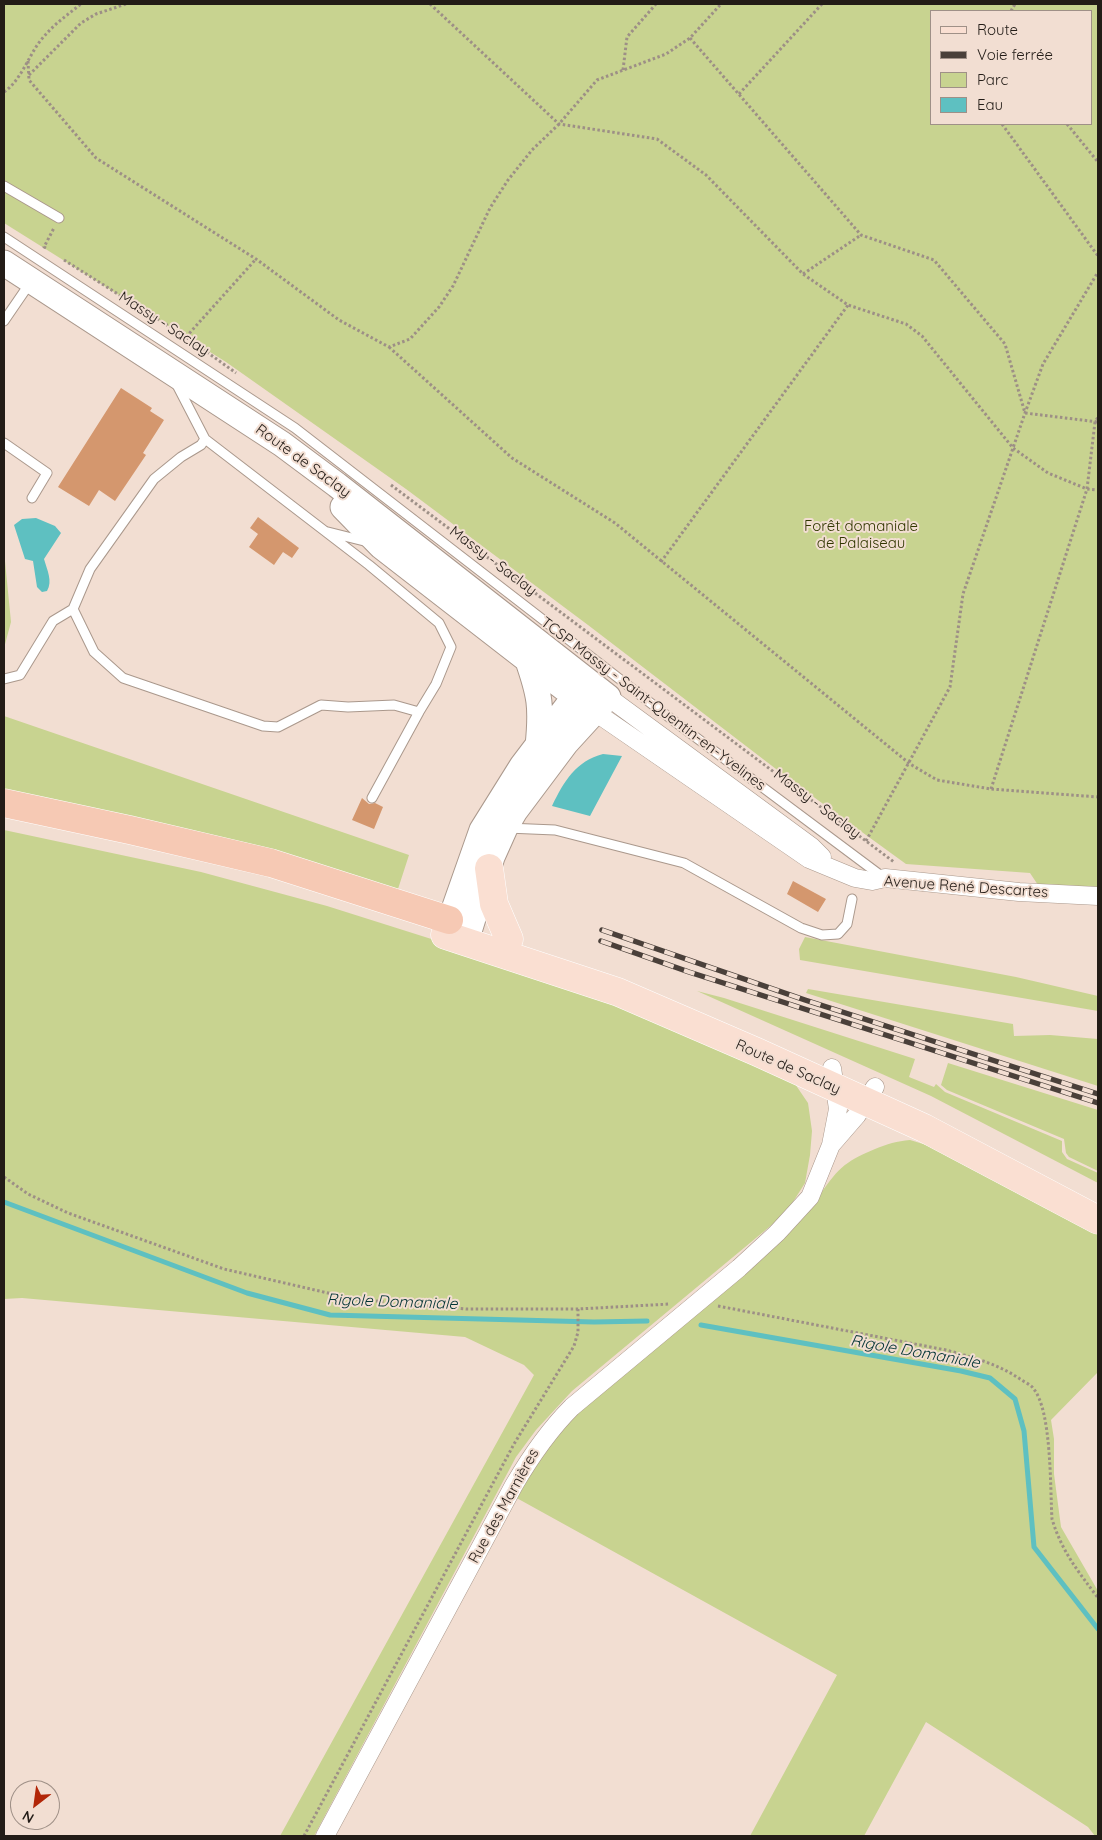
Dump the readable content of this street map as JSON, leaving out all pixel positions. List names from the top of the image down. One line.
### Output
{"streets":{"main road":["Route de Saclay"],"street":["Avenue René Descartes","Rue des Marnières"],"lane":["TCSP Massy - Saint-Quentin-en-Yvelines"],"path":["Massy - Saclay"]},"crossings":[["Route de Saclay","TCSP Massy - Saint-Quentin-en-Yvelines"],["Route de Saclay","Avenue René Descartes"],["Route de Saclay","Rue des Marnières"],["TCSP Massy - Saint-Quentin-en-Yvelines","Avenue René Descartes"]],"water":["Rigole Domaniale"],"parks":["Forêt domaniale de Palaiseau"],"legend":["Route","Voie ferrée","Parc","Eau"],"north":"bottom left"}
